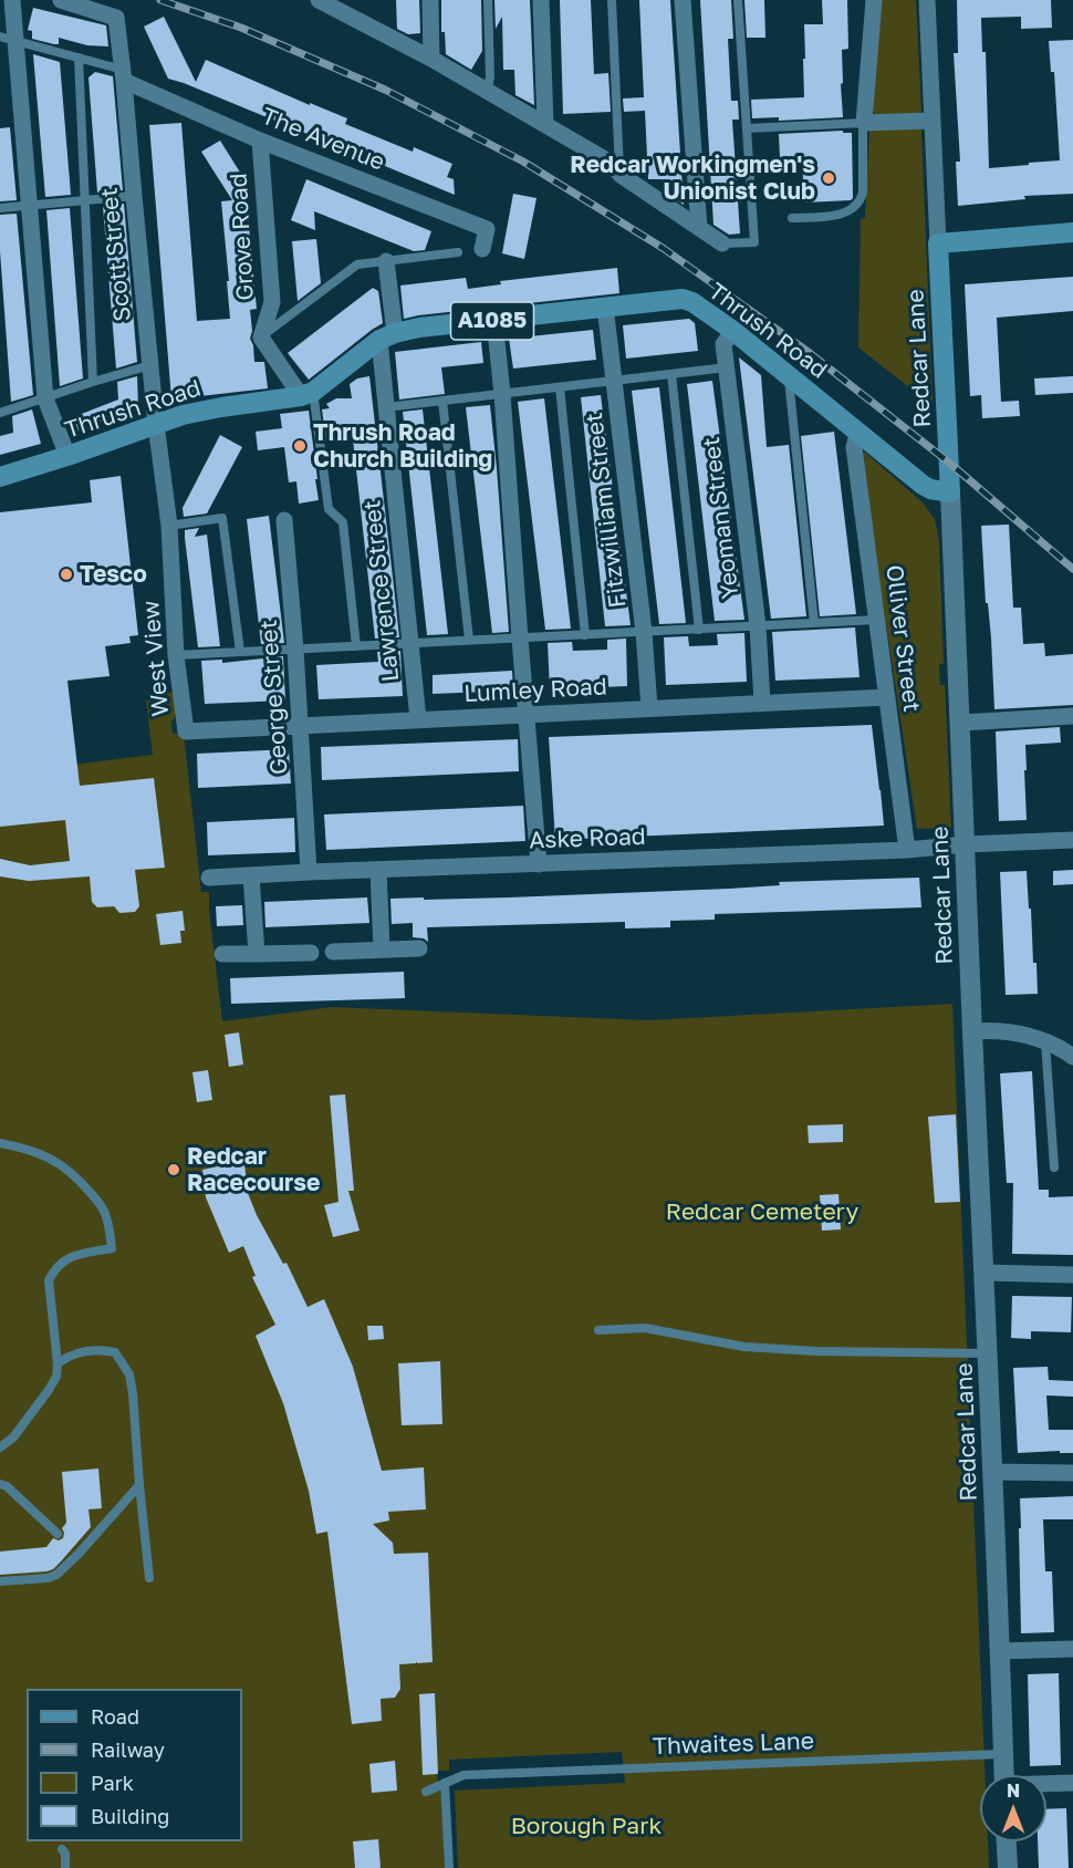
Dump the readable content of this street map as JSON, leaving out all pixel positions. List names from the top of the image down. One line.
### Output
{"streets":{"main road":["A1085","Thrush Road","Redcar Lane"],"street":["The Avenue","Grove Road","Scott Street","Fitzwilliam Street","Yeoman Street","Lawrence Street","Olliver Street","West View","Lumley Road","George Street","Aske Road"],"lane":["Thwaites Lane"]},"crossings":[["The Avenue","Grove Road"],["The Avenue","Scott Street"],["Scott Street","Thrush Road"],["Scott Street","West View"],["Thrush Road","Redcar Lane"],["Thrush Road","Fitzwilliam Street"],["Thrush Road","Yeoman Street"],["Thrush Road","Lawrence Street"],["Thrush Road","Olliver Street"],["Thrush Road","West View"],["Redcar Lane","Aske Road"],["Redcar Lane","Thwaites Lane"],["Fitzwilliam Street","Lumley Road"],["Yeoman Street","Lumley Road"],["Lawrence Street","Lumley Road"],["Olliver Street","Lumley Road"],["Olliver Street","Aske Road"],["West View","Lumley Road"],["Lumley Road","George Street"],["George Street","Aske Road"]],"parks":["Redcar Cemetery","Borough Park"],"places":["Redcar Workingmen's Unionist Club","Thrush Road Church Building","Tesco","Redcar Racecourse"],"legend":["Road","Railway","Park","Building"],"north":"top"}
